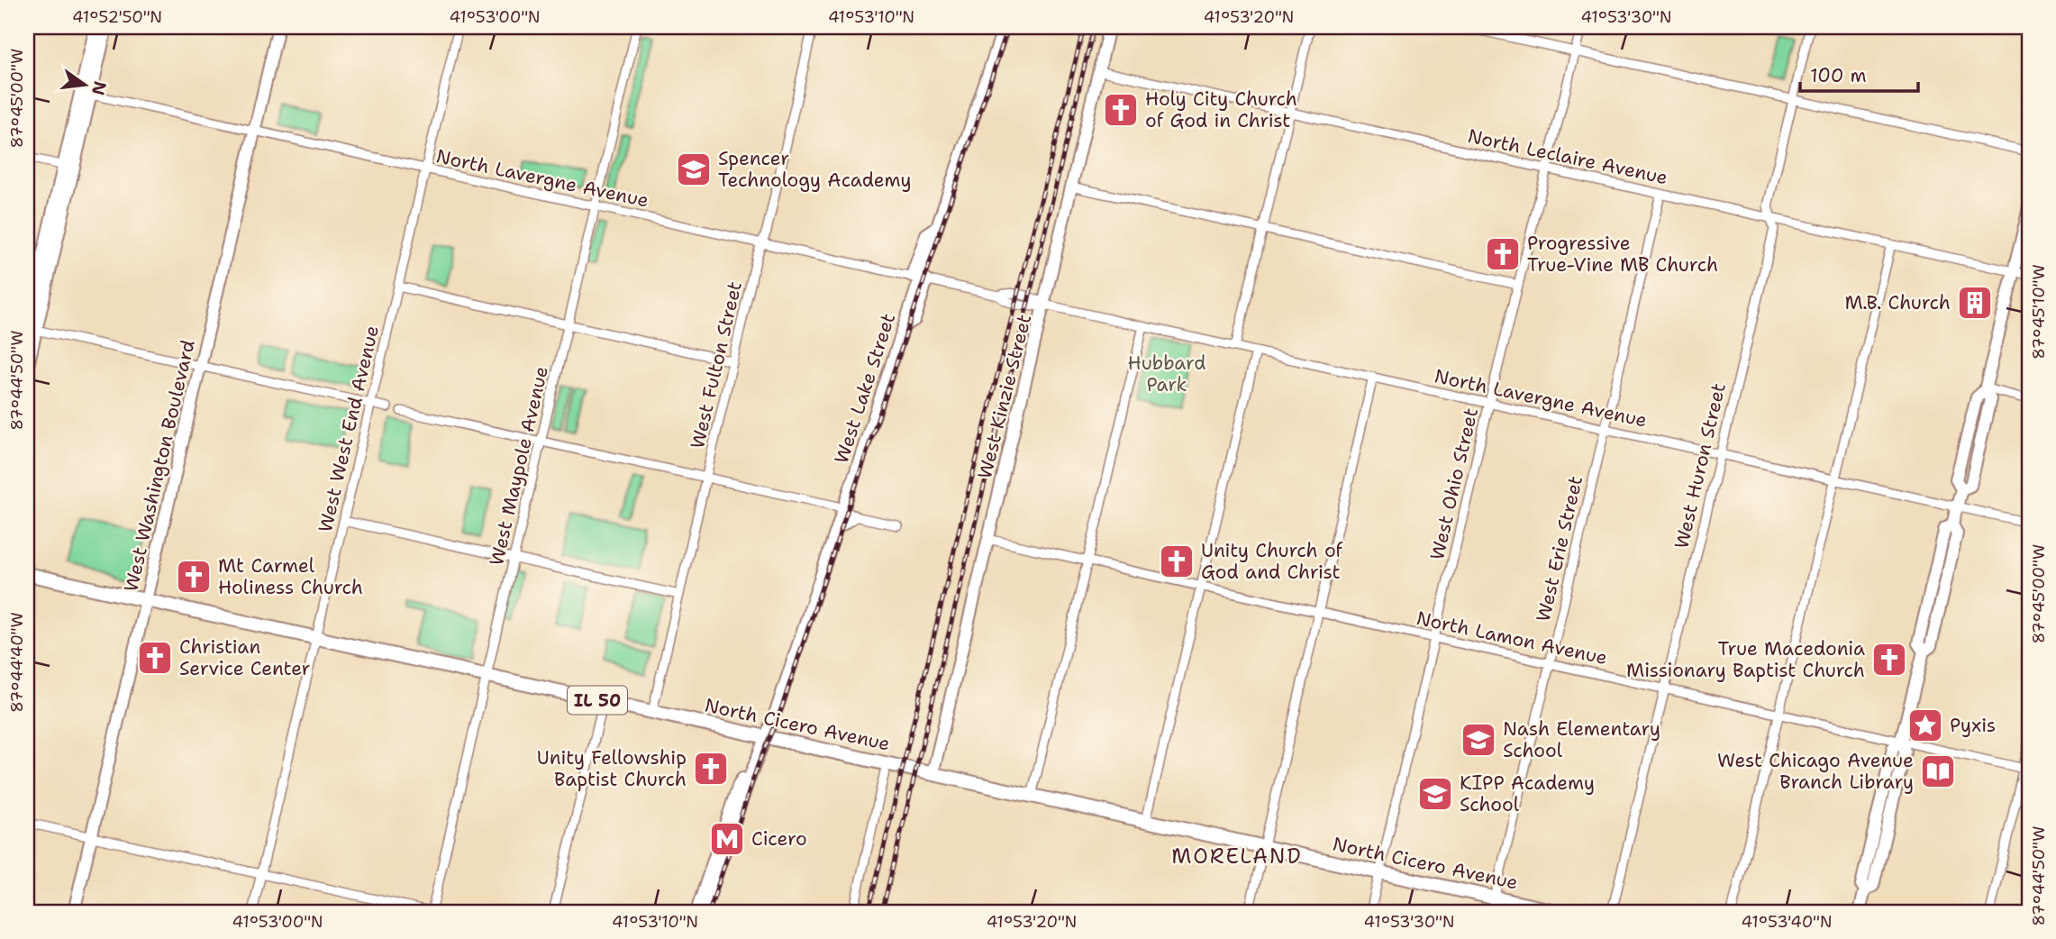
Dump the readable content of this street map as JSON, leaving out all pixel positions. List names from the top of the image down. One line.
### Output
{"streets":{"main road":["West Lake Street","West Kinzie Street","West Washington Boulevard","IL 50","North Cicero Avenue"],"street":["North Leclaire Avenue","North Lavergne Avenue","West Fulton Street","West West End Avenue","West Maypole Avenue","West Huron Street","West Ohio Street","West Erie Street","North Lamon Avenue"]},"crossings":[["North Leclaire Avenue","West Kinzie Street"],["North Leclaire Avenue","West Huron Street"],["North Leclaire Avenue","West Ohio Street"],["North Leclaire Avenue","West Erie Street"],["North Lavergne Avenue","West Fulton Street"],["North Lavergne Avenue","West Lake Street"],["North Lavergne Avenue","West Kinzie Street"],["North Lavergne Avenue","West West End Avenue"],["North Lavergne Avenue","West Washington Boulevard"],["North Lavergne Avenue","West Maypole Avenue"],["North Lavergne Avenue","West Huron Street"],["North Lavergne Avenue","West Ohio Street"],["North Lavergne Avenue","West Erie Street"],["West Fulton Street","North Cicero Avenue"],["West Lake Street","North Cicero Avenue"],["West Kinzie Street","North Lamon Avenue"],["West Kinzie Street","North Cicero Avenue"],["West West End Avenue","North Cicero Avenue"],["West Washington Boulevard","North Cicero Avenue"],["West Maypole Avenue","North Cicero Avenue"],["West Huron Street","North Lamon Avenue"],["West Ohio Street","North Lamon Avenue"],["West Ohio Street","North Cicero Avenue"],["West Erie Street","North Lamon Avenue"],["West Erie Street","North Cicero Avenue"]],"districts":["MORELAND"],"parks":["Hubbard Park"],"places":{"church":["Holy City Church of God in Christ","Progressive True-Vine MB Church","Unity Church of God and Christ","Mt Carmel Holiness Church","Christian Service Center","True Macedonia Missionary Baptist Church","Unity Fellowship Baptist Church"],"school or university":["Spencer Technology Academy","Nash Elementary School","KIPP Academy School"],"building":["M.B. Church"],"place":["Pyxis"],"library":["West Chicago Avenue Branch Library"],"metro station":["Cicero"]},"scale_bar":"100 m","north":"right","coordinates":["41°52'50\"N","41°53'00\"N","41°53'10\"N","41°53'20\"N","41°53'30\"N","87°45'00\"W","87°45'10\"W","87°44'50\"W","87°44'40\"W","41°53'40\"N"]}
